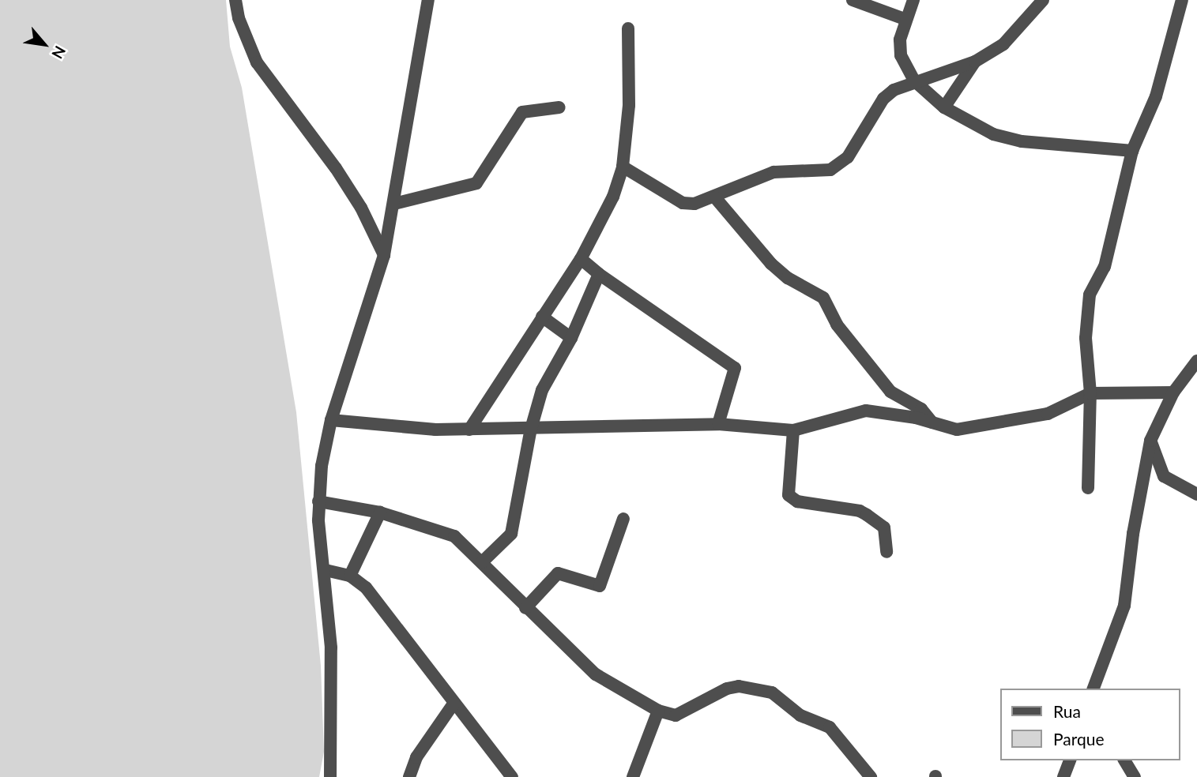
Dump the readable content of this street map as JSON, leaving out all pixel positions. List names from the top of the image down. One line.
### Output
{"legend":["Rua","Parque"],"north":"bottom right"}
